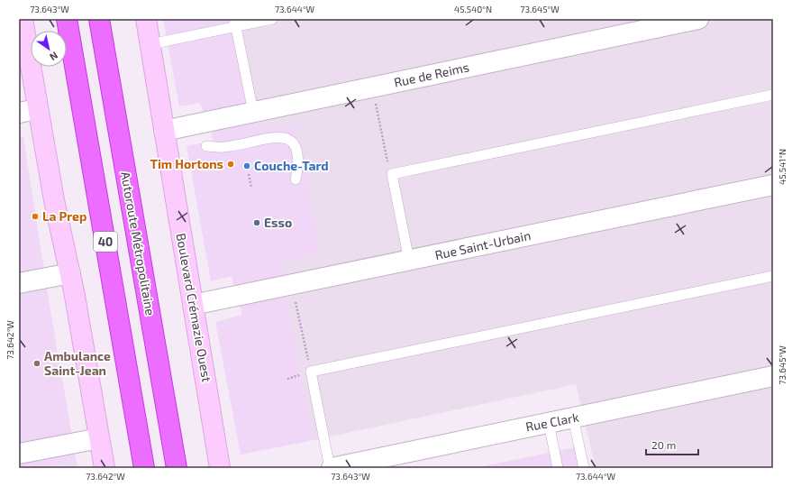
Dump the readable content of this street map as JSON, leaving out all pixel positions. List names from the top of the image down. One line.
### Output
{"streets":{"highway":["40","Autoroute Métropolitaine"],"main road":["Boulevard Crémazie Ouest"],"street":["Rue de Reims","Rue Saint-Urbain","Rue Clark"]},"crossings":[["Rue de Reims","Boulevard Crémazie Ouest"],["Rue Saint-Urbain","Boulevard Crémazie Ouest"]],"places":["Tim Hortons","Couche-Tard","La Prep","Esso","Ambulance Saint-Jean"],"scale_bar":"20 m","north":"bottom right","coordinates":["73.643°W","73.644°W","45.540°N","73.645°W","45.541°N","73.642°W"]}
